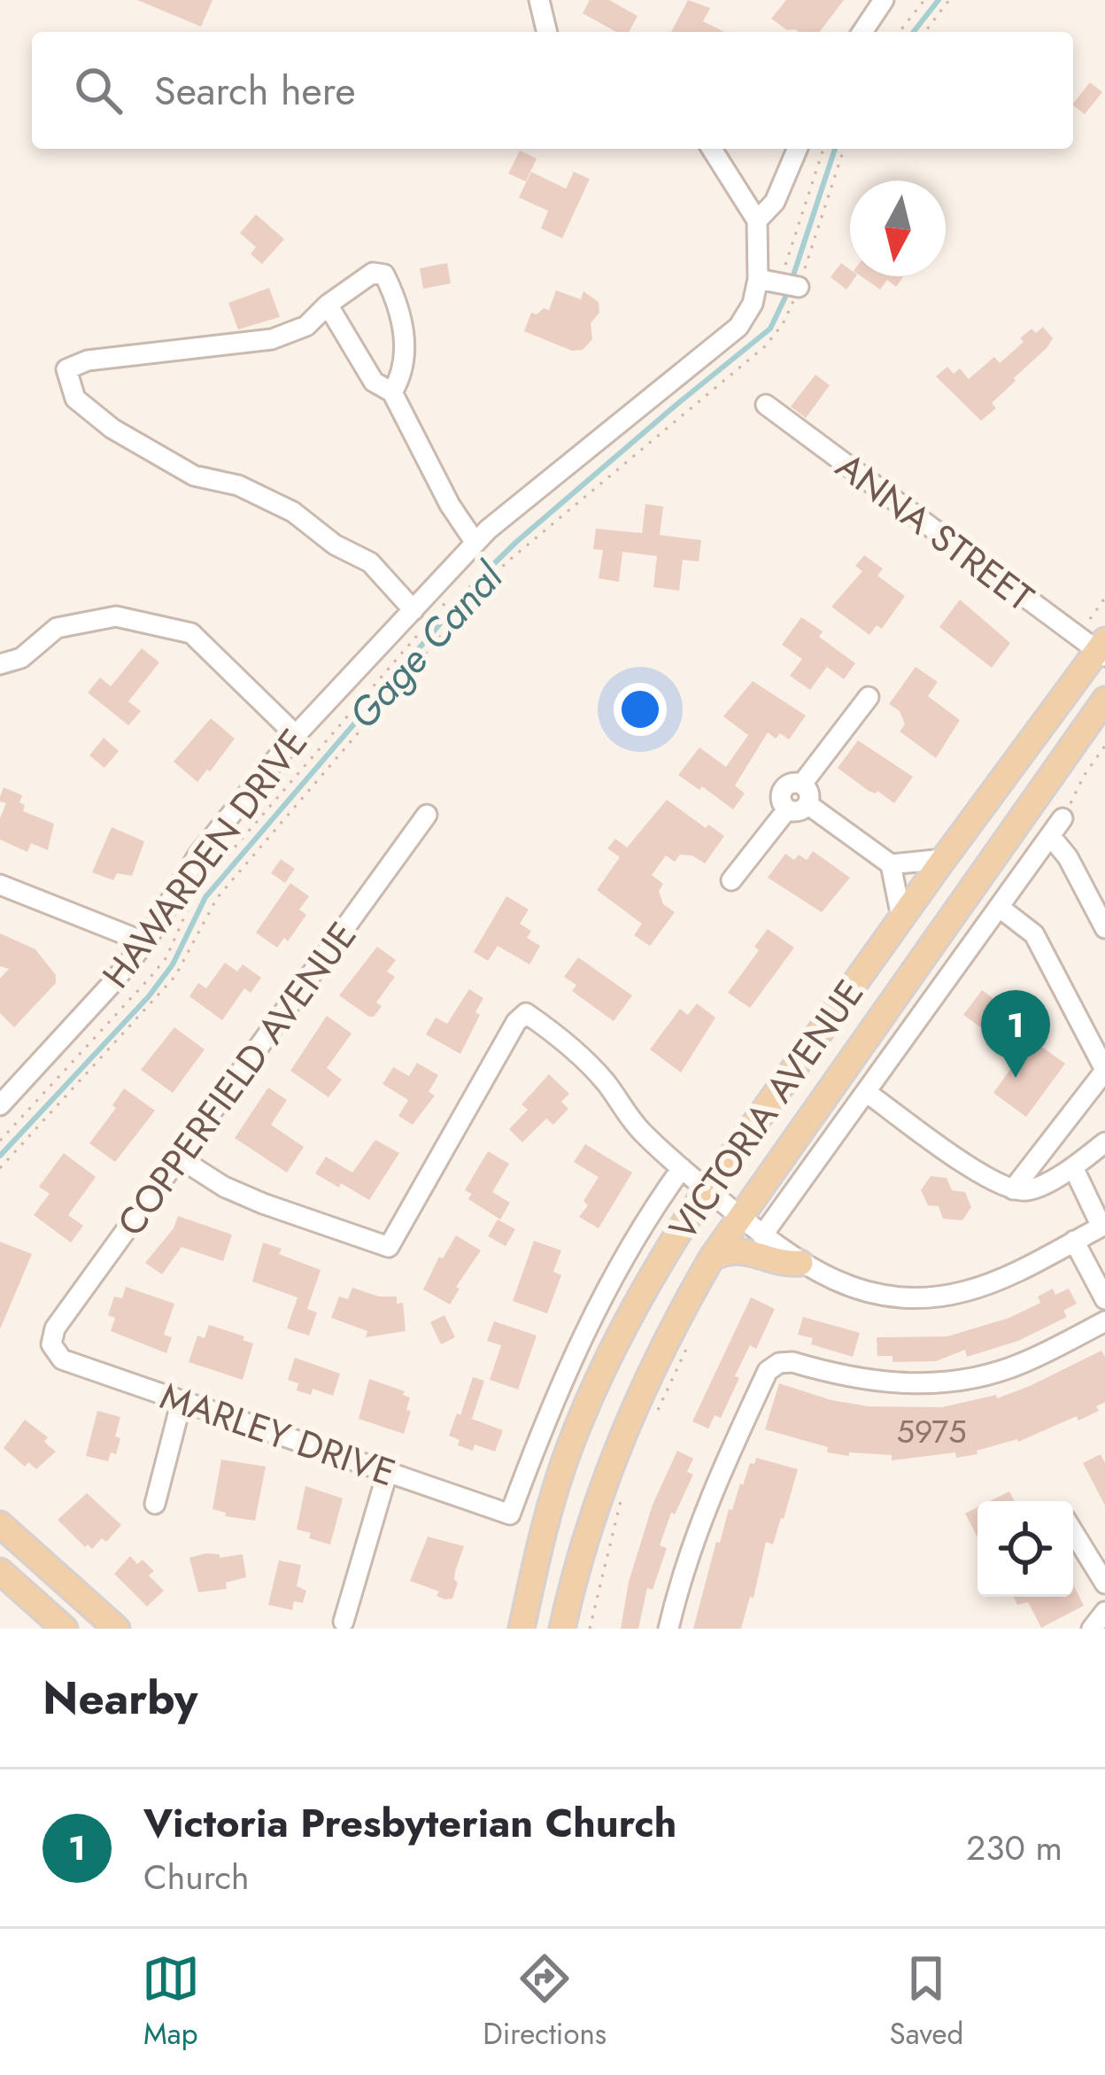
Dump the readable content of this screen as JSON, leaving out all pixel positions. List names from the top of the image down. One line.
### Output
{"streets":{"main road":["VICTORIA AVENUE"],"street":["ANNA STREET","HAWARDEN DRIVE","COPPERFIELD AVENUE","MARLEY DRIVE"]},"crossings":[["ANNA STREET","VICTORIA AVENUE"],["COPPERFIELD AVENUE","MARLEY DRIVE"]],"water":["Gage Canal"],"house_numbers":["5975"],"north":"bottom","page":{"search":"Search here","pins":"1","heading":"Nearby","list":[{"mark":"1","name":"Victoria Presbyterian Church","note":"Church","value":"230 m"}],"nav":["Map","Directions","Saved"]}}
